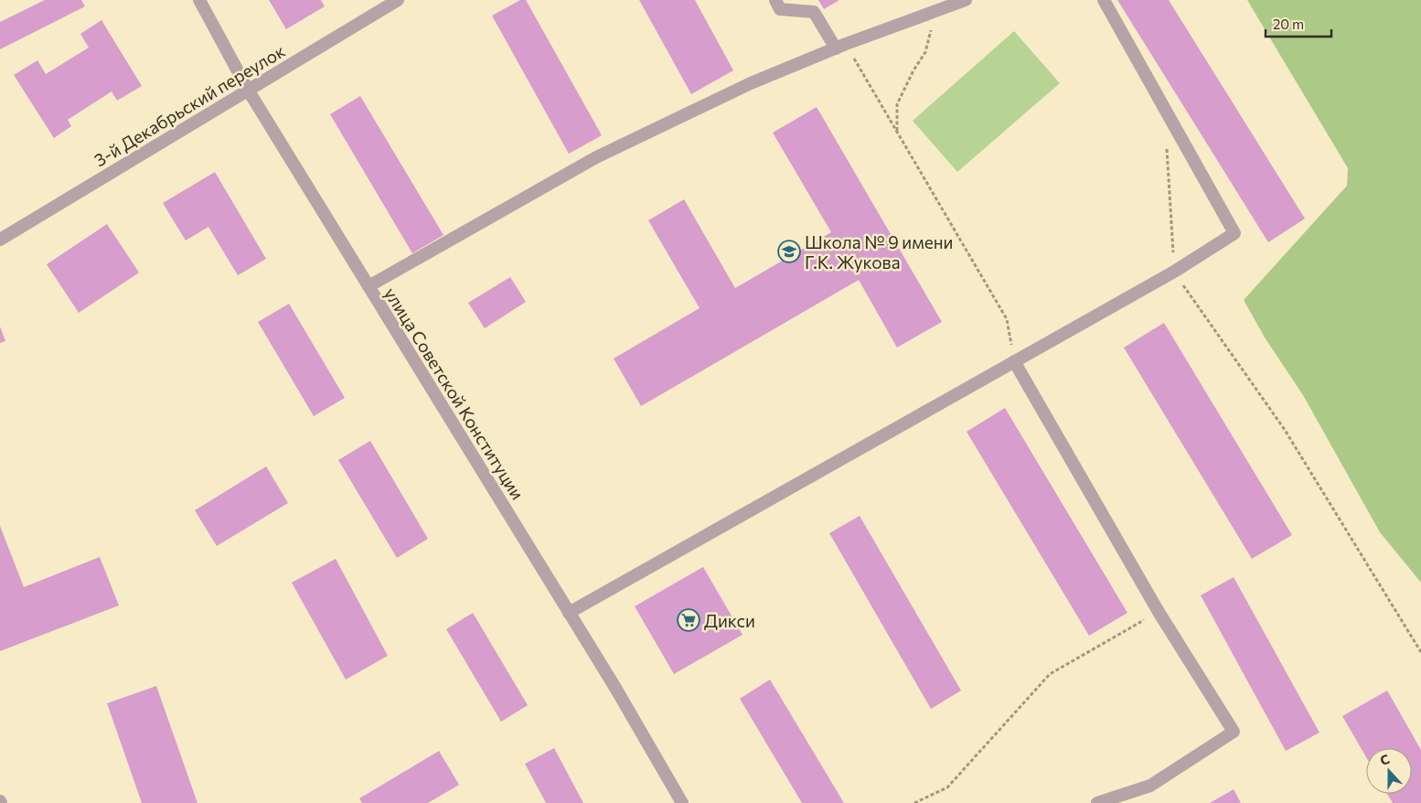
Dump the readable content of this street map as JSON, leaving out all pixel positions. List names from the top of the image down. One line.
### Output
{"streets":{"street":["3-й Декабрьский переулок","улица Советской Конституции"]},"crossings":[["3-й Декабрьский переулок","улица Советской Конституции"]],"places":{"school or university":["Школа № 9 имени Г.К. Жукова"],"supermarket":["Дикси"]},"scale_bar":"20 m","north":"top"}
